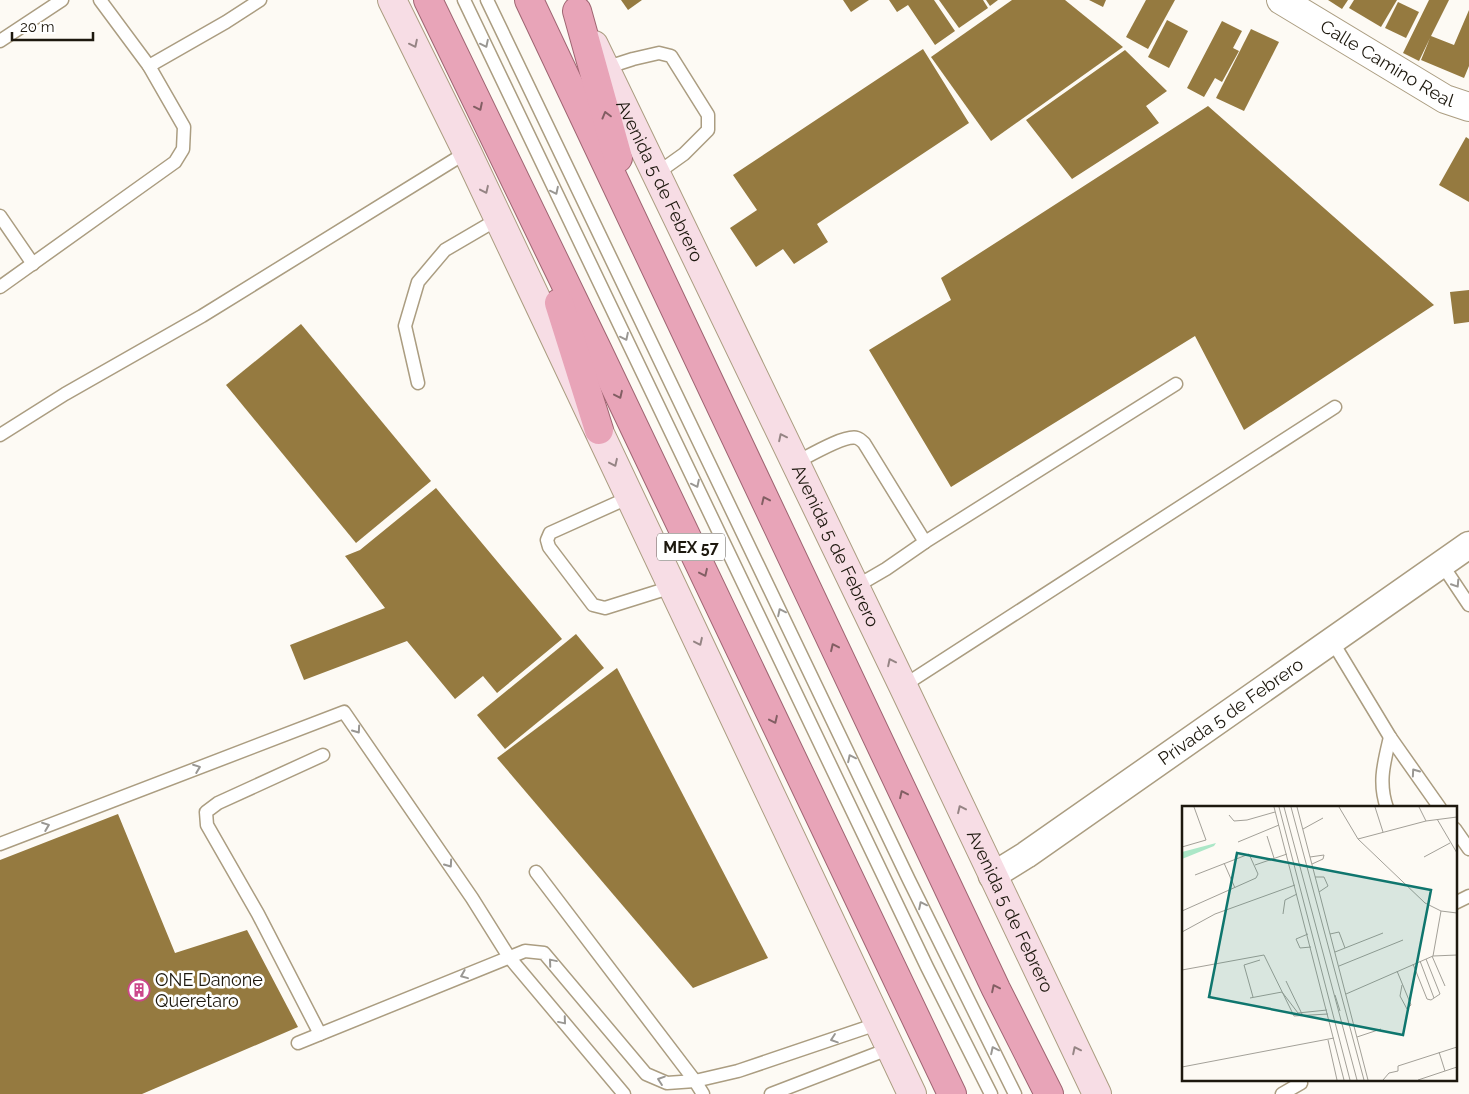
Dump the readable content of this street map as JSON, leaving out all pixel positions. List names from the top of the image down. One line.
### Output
{"streets":{"highway":["MEX 57"],"main road":["Avenida 5 de Febrero"],"street":["Calle Camino Real","Privada 5 de Febrero"]},"crossings":[["Avenida 5 de Febrero","Privada 5 de Febrero"]],"places":{"building":["ONE Danone Queretaro"]},"scale_bar":"20 m"}
